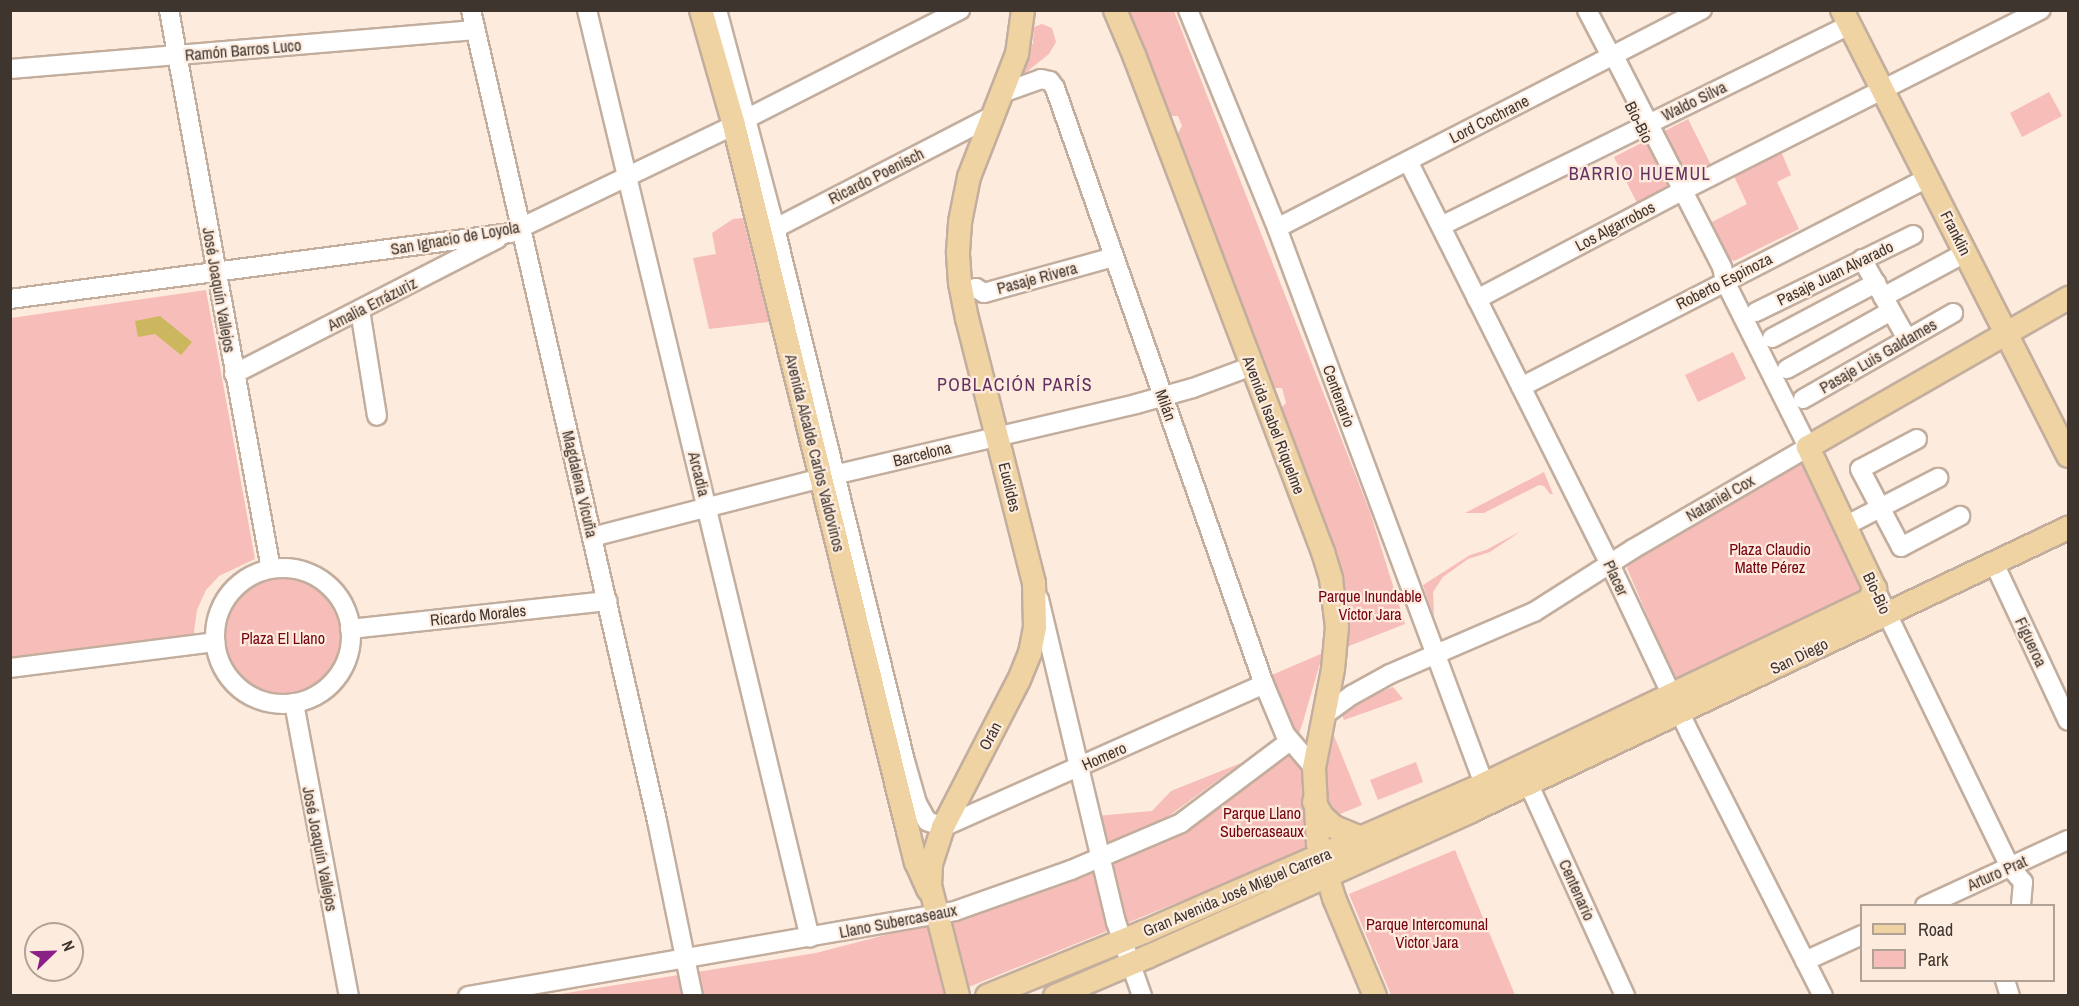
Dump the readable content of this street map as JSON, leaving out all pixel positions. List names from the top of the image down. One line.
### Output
{"streets":{"main road":["Bio-Bio","Franklin","Avenida Isabel Riquelme","Avenida Alcalde Carlos Valdovinos","Euclides","Nataniel Cox","San Diego","Orán","Gran Avenida José Miguel Carrera"],"street":["Ramón Barros Luco","Waldo Silva","Lord Cochrane","Ricardo Poenisch","Los Algarrobos","San Ignacio de Loyola","Pasaje Juan Alvarado","Pasaje Rivera","Roberto Espinoza","José Joaquín Vallejos","Amalia Errázuriz","Pasaje Luis Galdames","Centenario","Milán","Barcelona","Arcadia","Magdalena Vicuña","Placer","Ricardo Morales","Figueroa","Homero","Arturo Prat","Llano Subercaseaux"]},"crossings":[["Ramón Barros Luco","José Joaquín Vallejos"],["Ramón Barros Luco","Magdalena Vicuña"],["Waldo Silva","Bio-Bio"],["Waldo Silva","Franklin"],["Waldo Silva","Placer"],["Lord Cochrane","Bio-Bio"],["Lord Cochrane","Centenario"],["Lord Cochrane","Placer"],["Bio-Bio","Los Algarrobos"],["Bio-Bio","Roberto Espinoza"],["Bio-Bio","Nataniel Cox"],["Bio-Bio","San Diego"],["Bio-Bio","Arturo Prat"],["Ricardo Poenisch","Avenida Alcalde Carlos Valdovinos"],["Ricardo Poenisch","Euclides"],["Los Algarrobos","Franklin"],["Los Algarrobos","Placer"],["Franklin","Roberto Espinoza"],["Franklin","Nataniel Cox"],["San Ignacio de Loyola","José Joaquín Vallejos"],["San Ignacio de Loyola","Amalia Errázuriz"],["San Ignacio de Loyola","Avenida Alcalde Carlos Valdovinos"],["San Ignacio de Loyola","Arcadia"],["San Ignacio de Loyola","Magdalena Vicuña"],["Pasaje Rivera","Milán"],["Pasaje Rivera","Euclides"],["Roberto Espinoza","Placer"],["José Joaquín Vallejos","Amalia Errázuriz"],["José Joaquín Vallejos","Ricardo Morales"],["Amalia Errázuriz","Magdalena Vicuña"],["Centenario","Nataniel Cox"],["Centenario","San Diego"],["Centenario","Gran Avenida José Miguel Carrera"],["Milán","Avenida Isabel Riquelme"],["Milán","Barcelona"],["Milán","Euclides"],["Milán","Homero"],["Milán","Llano Subercaseaux"],["Avenida Isabel Riquelme","Barcelona"],["Avenida Isabel Riquelme","Nataniel Cox"],["Avenida Isabel Riquelme","Gran Avenida José Miguel Carrera"],["Avenida Alcalde Carlos Valdovinos","Barcelona"],["Avenida Alcalde Carlos Valdovinos","Orán"],["Avenida Alcalde Carlos Valdovinos","Homero"],["Avenida Alcalde Carlos Valdovinos","Llano Subercaseaux"],["Barcelona","Arcadia"],["Barcelona","Magdalena Vicuña"],["Barcelona","Euclides"],["Arcadia","Llano Subercaseaux"],["Magdalena Vicuña","Ricardo Morales"],["Magdalena Vicuña","Llano Subercaseaux"],["Euclides","Orán"],["Euclides","Homero"],["Euclides","Gran Avenida José Miguel Carrera"],["Euclides","Llano Subercaseaux"],["Nataniel Cox","Placer"],["Placer","San Diego"],["Figueroa","San Diego"],["San Diego","Gran Avenida José Miguel Carrera"],["Orán","Homero"],["Orán","Llano Subercaseaux"]],"districts":["BARRIO HUEMUL","POBLACIÓN PARÍS"],"parks":["Plaza Claudio Matte Pérez","Parque Inundable Víctor Jara","Plaza El Llano","Parque Llano Subercaseaux","Parque Intercomunal Victor Jara"],"legend":["Road","Park"],"north":"top right"}
